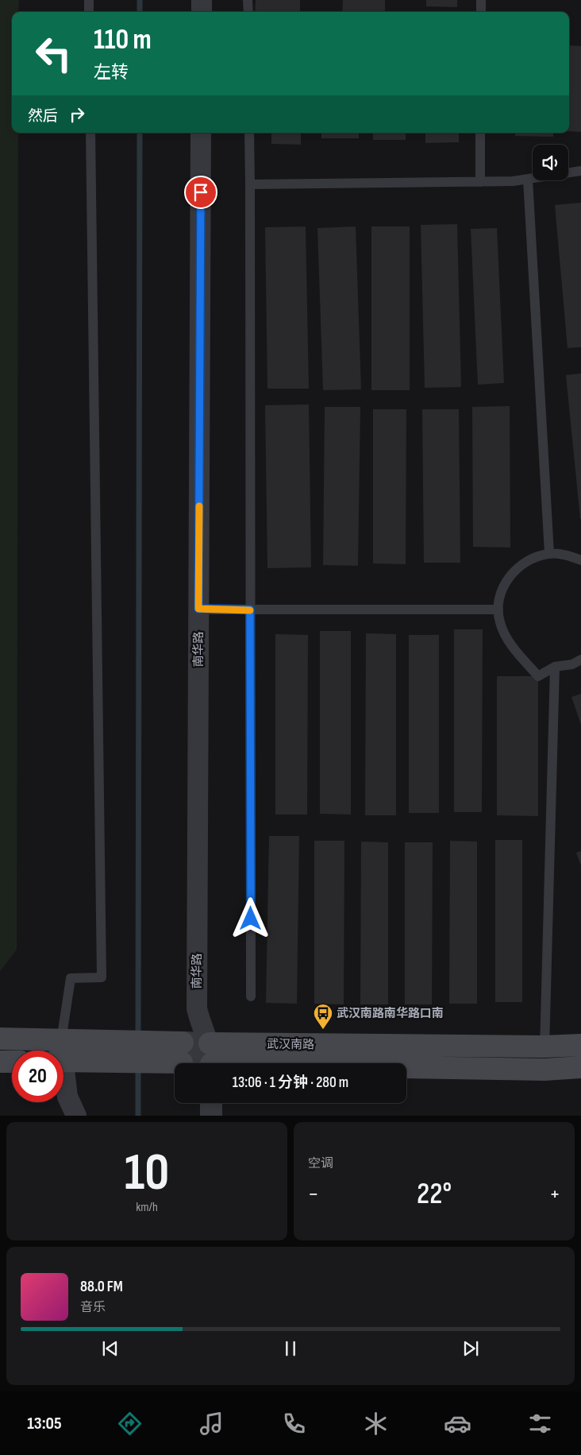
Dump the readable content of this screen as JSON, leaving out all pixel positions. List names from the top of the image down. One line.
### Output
{"streets":{"main road":["武汉南路"],"street":["南华路"]},"crossings":[["南华路","武汉南路"]],"places":{"bus stop":["武汉南路南华路口南"]},"page":{"turn":["110 m","左转"],"then":"然后","limit":"20","trip":"13:06 · 1 分钟 · 280 m","tile":[["10","km/h"],"空调"],"heat":["−","22°","+"],"song":["88.0 FM","音乐"],"tabs":"13:05"}}
